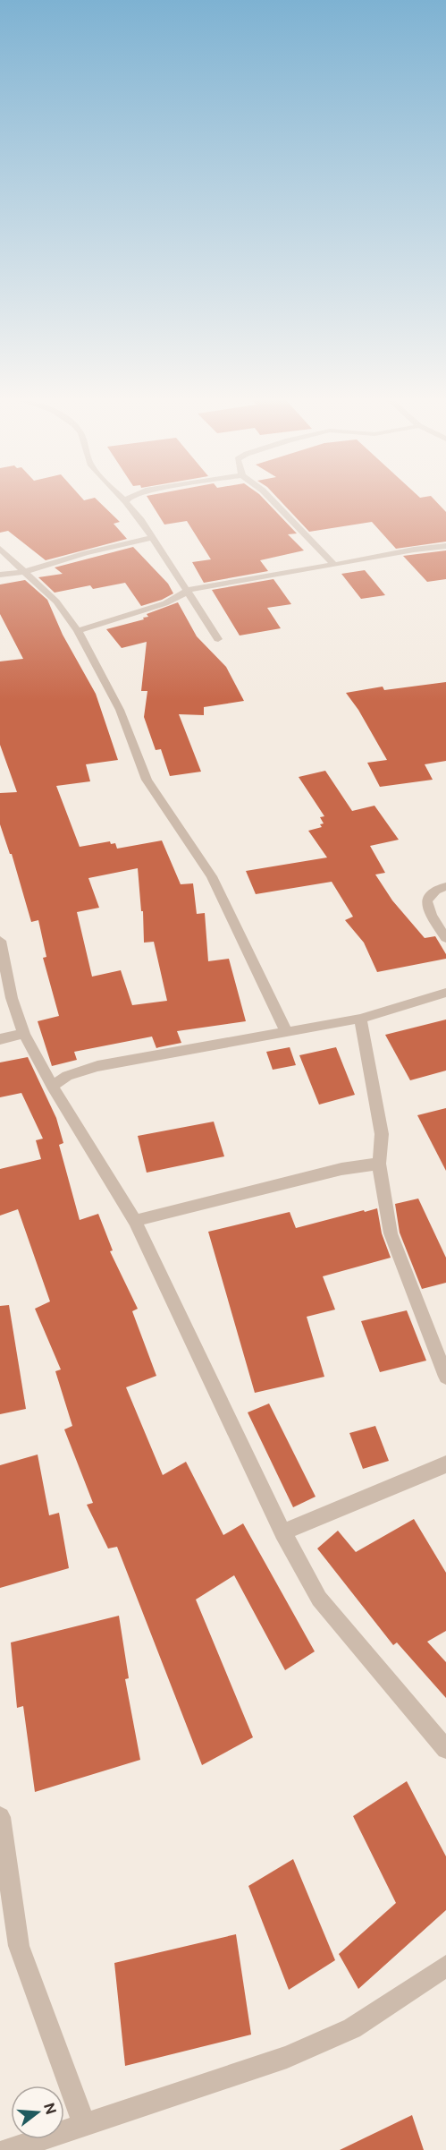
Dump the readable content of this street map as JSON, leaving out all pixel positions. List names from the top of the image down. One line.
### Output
{"north":"right"}
